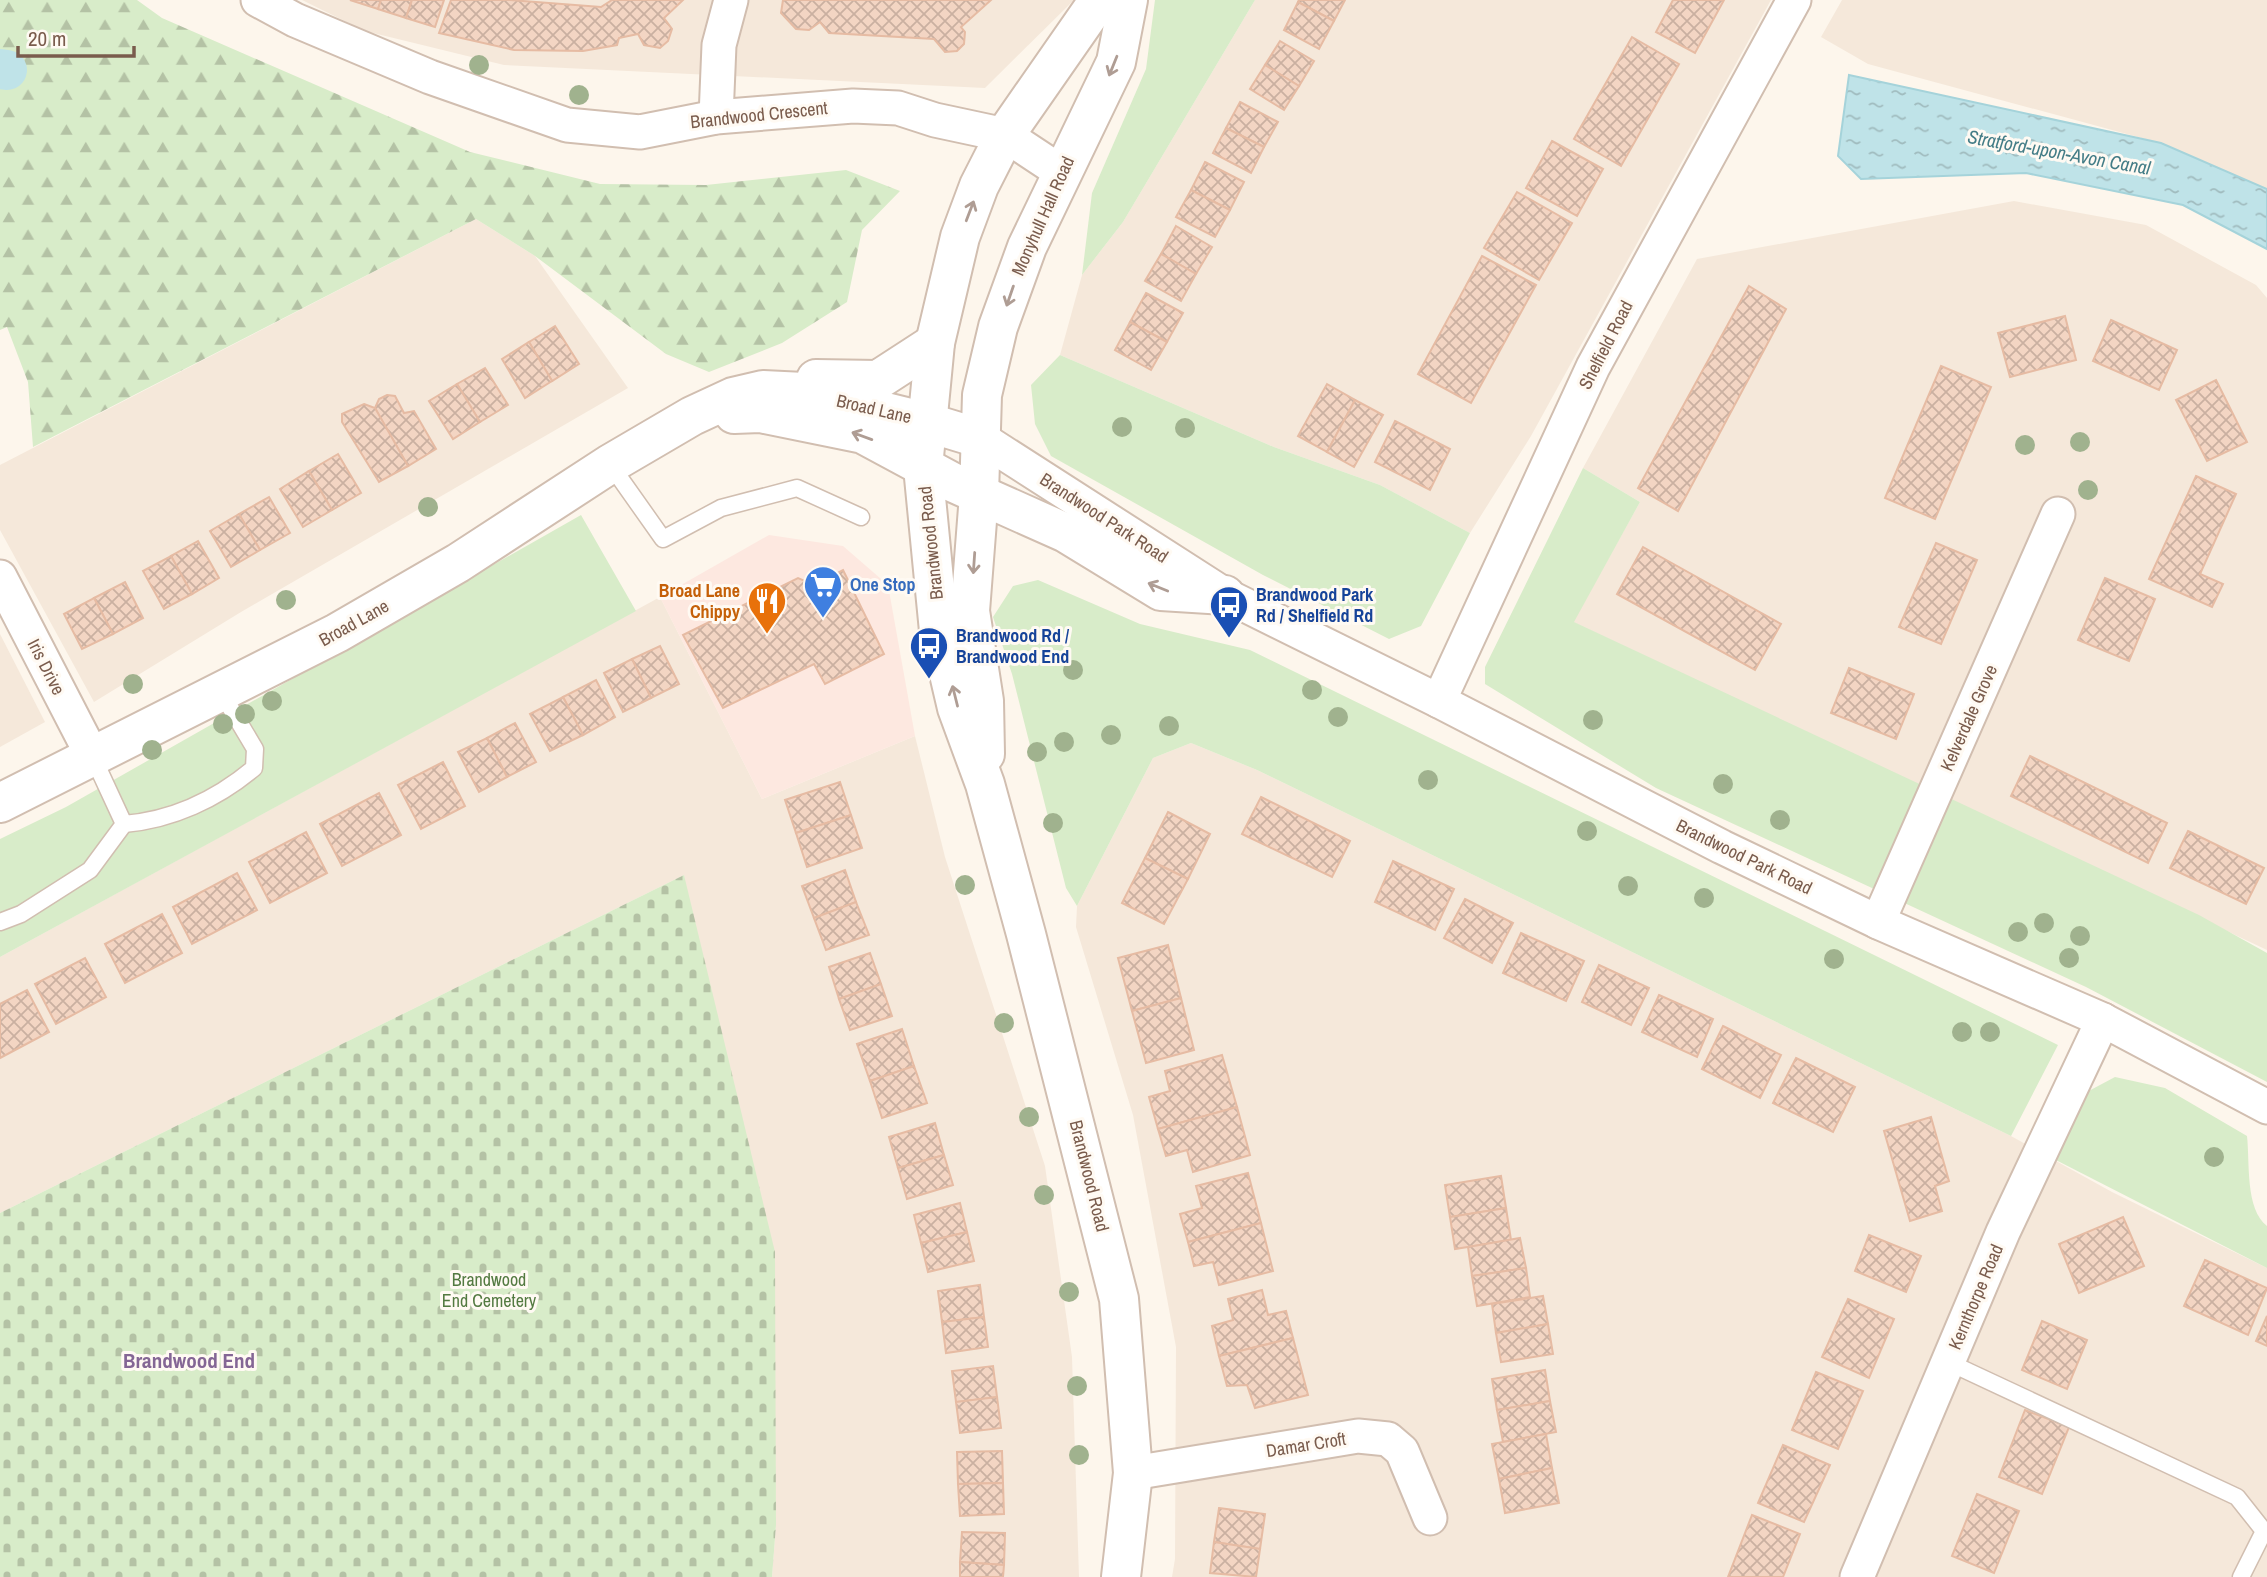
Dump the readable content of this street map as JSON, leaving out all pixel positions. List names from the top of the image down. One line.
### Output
{"streets":{"street":["Brandwood Crescent","Monyhull Hall Road","Shelfield Road","Broad Lane","Brandwood Park Road","Brandwood Road","Iris Drive","Kelverdale Grove","Kernthorpe Road","Damar Croft"]},"crossings":[["Brandwood Crescent","Monyhull Hall Road"],["Monyhull Hall Road","Broad Lane"],["Monyhull Hall Road","Brandwood Park Road"],["Monyhull Hall Road","Brandwood Road"],["Shelfield Road","Brandwood Park Road"],["Broad Lane","Brandwood Park Road"],["Broad Lane","Brandwood Road"],["Broad Lane","Iris Drive"],["Brandwood Park Road","Brandwood Road"],["Brandwood Park Road","Kelverdale Grove"],["Brandwood Park Road","Kernthorpe Road"],["Brandwood Road","Damar Croft"]],"districts":["Brandwood End"],"water":["Stratford-upon-Avon Canal"],"parks":["Brandwood End Cemetery"],"places":{"supermarket":["One Stop"],"restaurant":["Broad Lane Chippy"],"bus stop":["Brandwood Park Rd / Shelfield Rd","Brandwood Rd / Brandwood End"]},"scale_bar":"20 m"}
